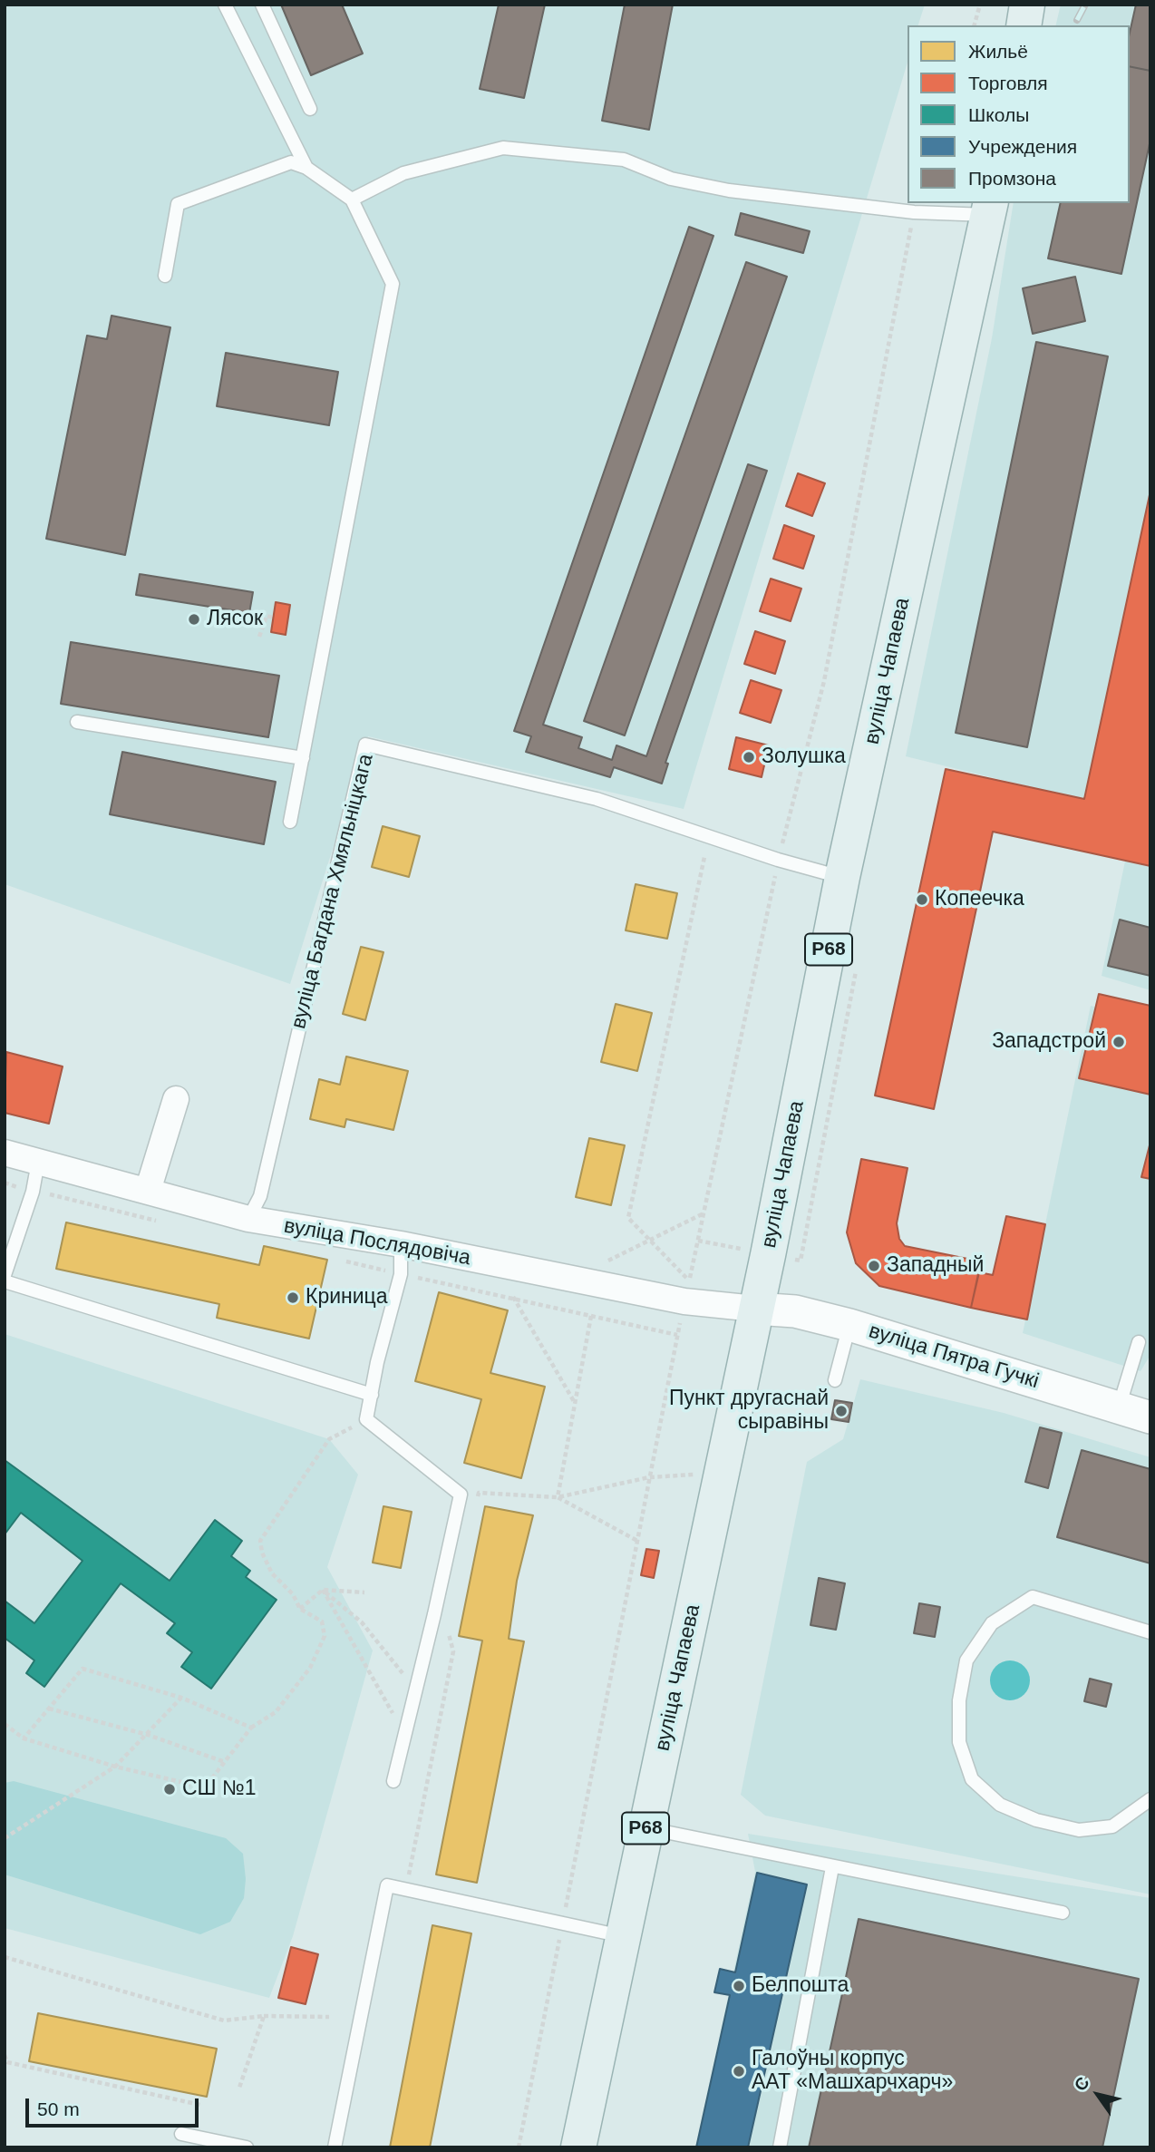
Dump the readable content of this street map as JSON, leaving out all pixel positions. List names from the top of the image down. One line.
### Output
{"streets":{"main road":["вуліца Чапаева","Р68"],"street":["вуліца Послядовіча","вуліца Пятра Гучкі"],"lane":["вуліца Багдана Хмяльніцкага"]},"crossings":[["вуліца Чапаева","вуліца Багдана Хмяльніцкага"],["вуліца Чапаева","вуліца Послядовіча"],["вуліца Чапаева","вуліца Пятра Гучкі"],["вуліца Багдана Хмяльніцкага","вуліца Послядовіча"],["вуліца Послядовіча","вуліца Пятра Гучкі"]],"places":["Лясок","Золушка","Копеечка","Западстрой","Западный","Криница","Пункт другаснай сыравіны","СШ №1","Белпошта","Галоўны корпус ААТ «Машхарчхарч»"],"legend":["Жильё","Торговля","Школы","Учреждения","Промзона"],"scale_bar":"50 m","north":"top left"}
